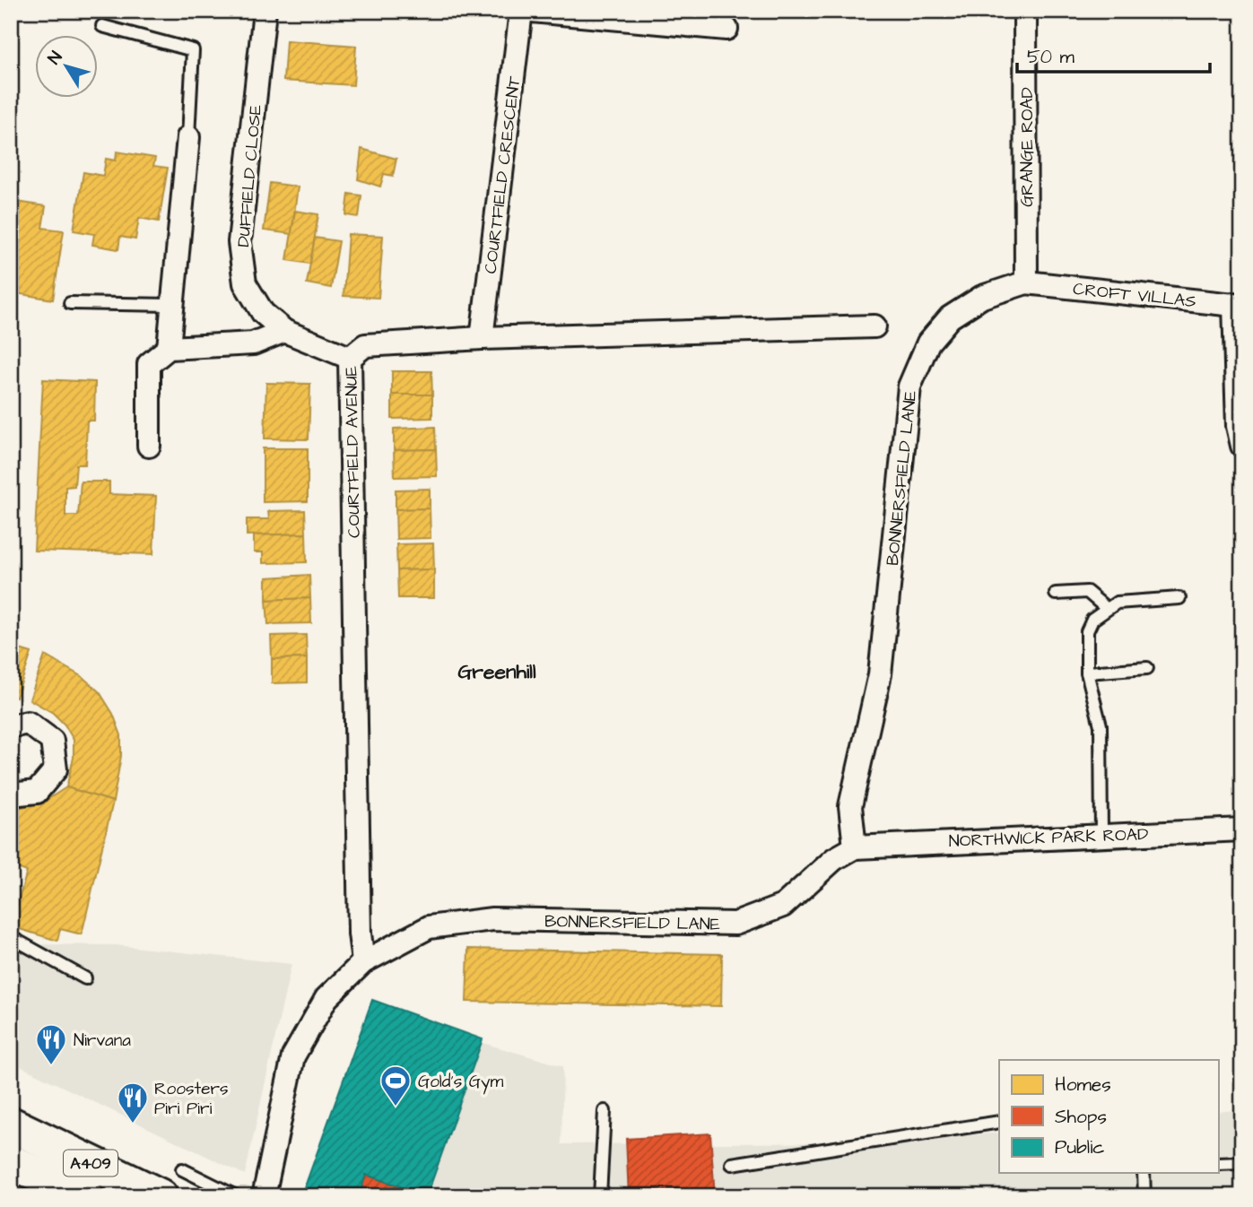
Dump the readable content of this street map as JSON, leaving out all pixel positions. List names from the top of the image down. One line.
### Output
{"streets":{"main road":["A409"],"street":["GRANGE ROAD","COURTFIELD CRESCENT","DUFFIELD CLOSE","CROFT VILLAS","COURTFIELD AVENUE","BONNERSFIELD LANE","NORTHWICK PARK ROAD"]},"crossings":[["GRANGE ROAD","CROFT VILLAS"],["GRANGE ROAD","BONNERSFIELD LANE"],["COURTFIELD CRESCENT","COURTFIELD AVENUE"],["DUFFIELD CLOSE","COURTFIELD AVENUE"],["CROFT VILLAS","BONNERSFIELD LANE"],["COURTFIELD AVENUE","BONNERSFIELD LANE"],["BONNERSFIELD LANE","NORTHWICK PARK ROAD"]],"districts":["Greenhill"],"places":{"restaurant":["Nirvana","Roosters Piri Piri"],"sports":["Gold's Gym"]},"legend":["Homes","Shops","Public"],"scale_bar":"50 m","north":"top left"}
